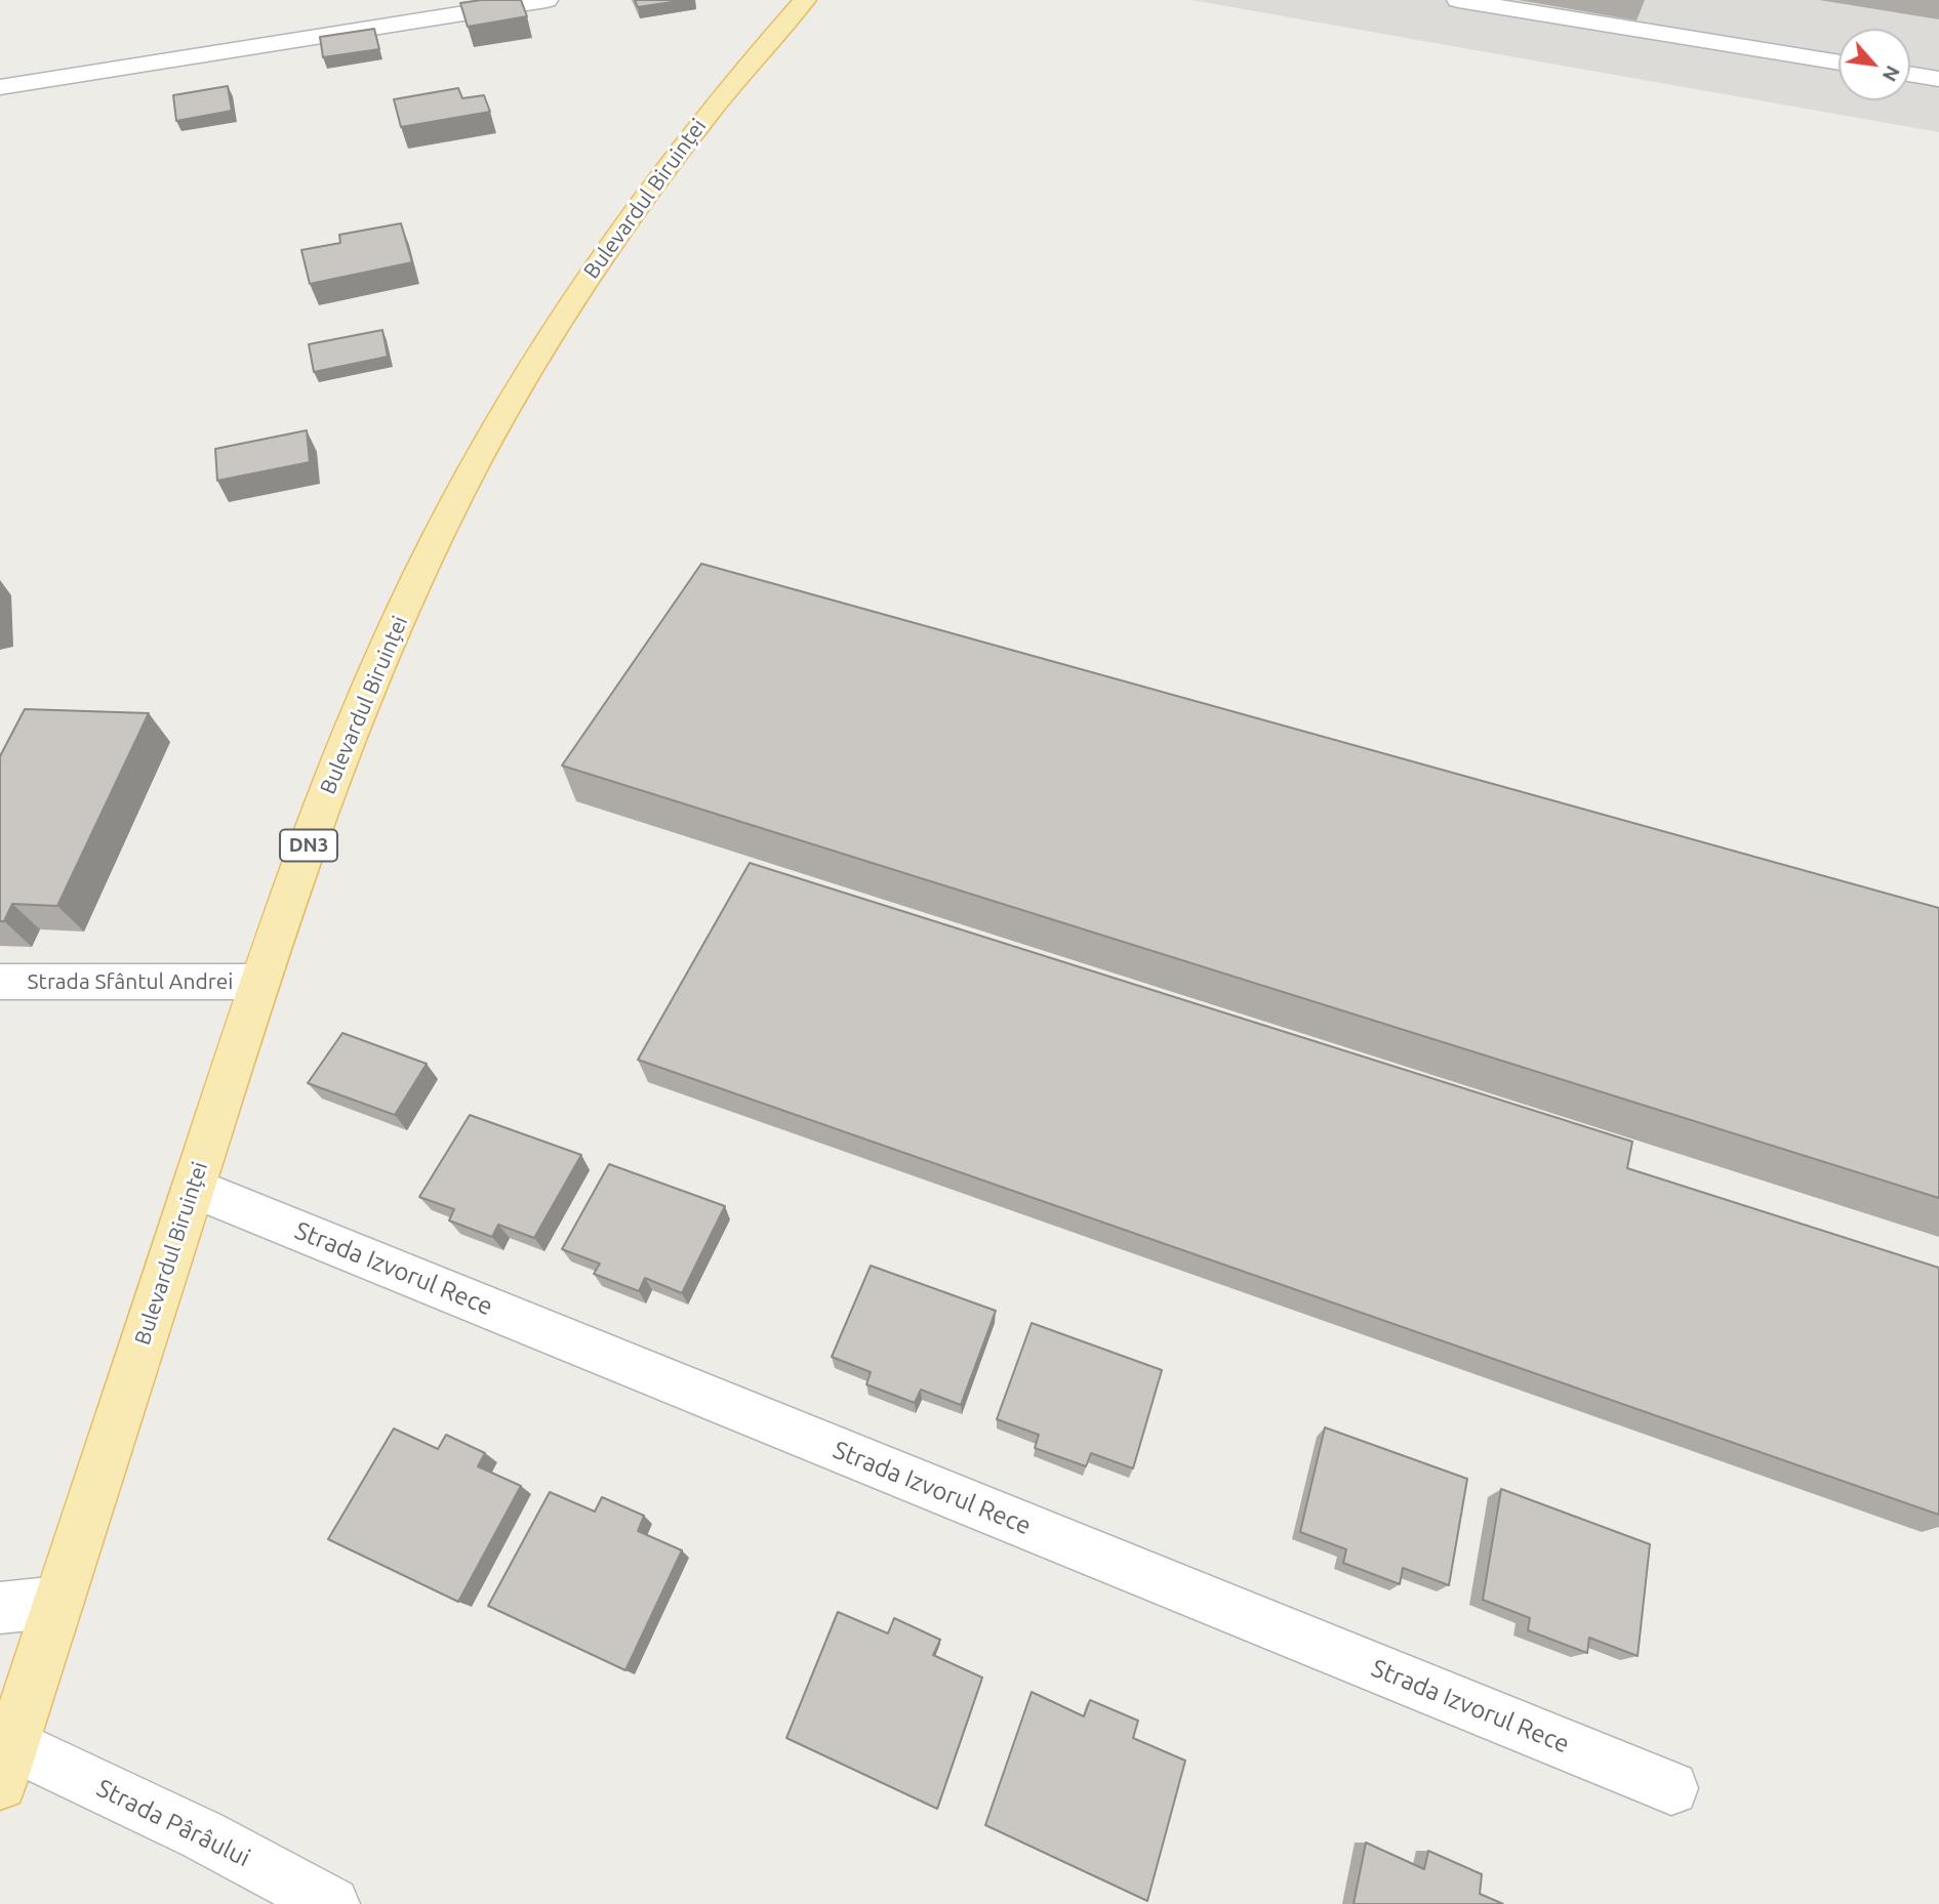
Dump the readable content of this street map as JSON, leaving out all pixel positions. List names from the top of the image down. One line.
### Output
{"streets":{"main road":["Bulevardul Biruinței","DN3"],"street":["Strada Sfântul Andrei","Strada Izvorul Rece","Strada Pârâului"]},"crossings":[["Bulevardul Biruinței","Strada Sfântul Andrei"],["Bulevardul Biruinței","Strada Izvorul Rece"],["Bulevardul Biruinței","Strada Pârâului"]],"north":"bottom right"}
